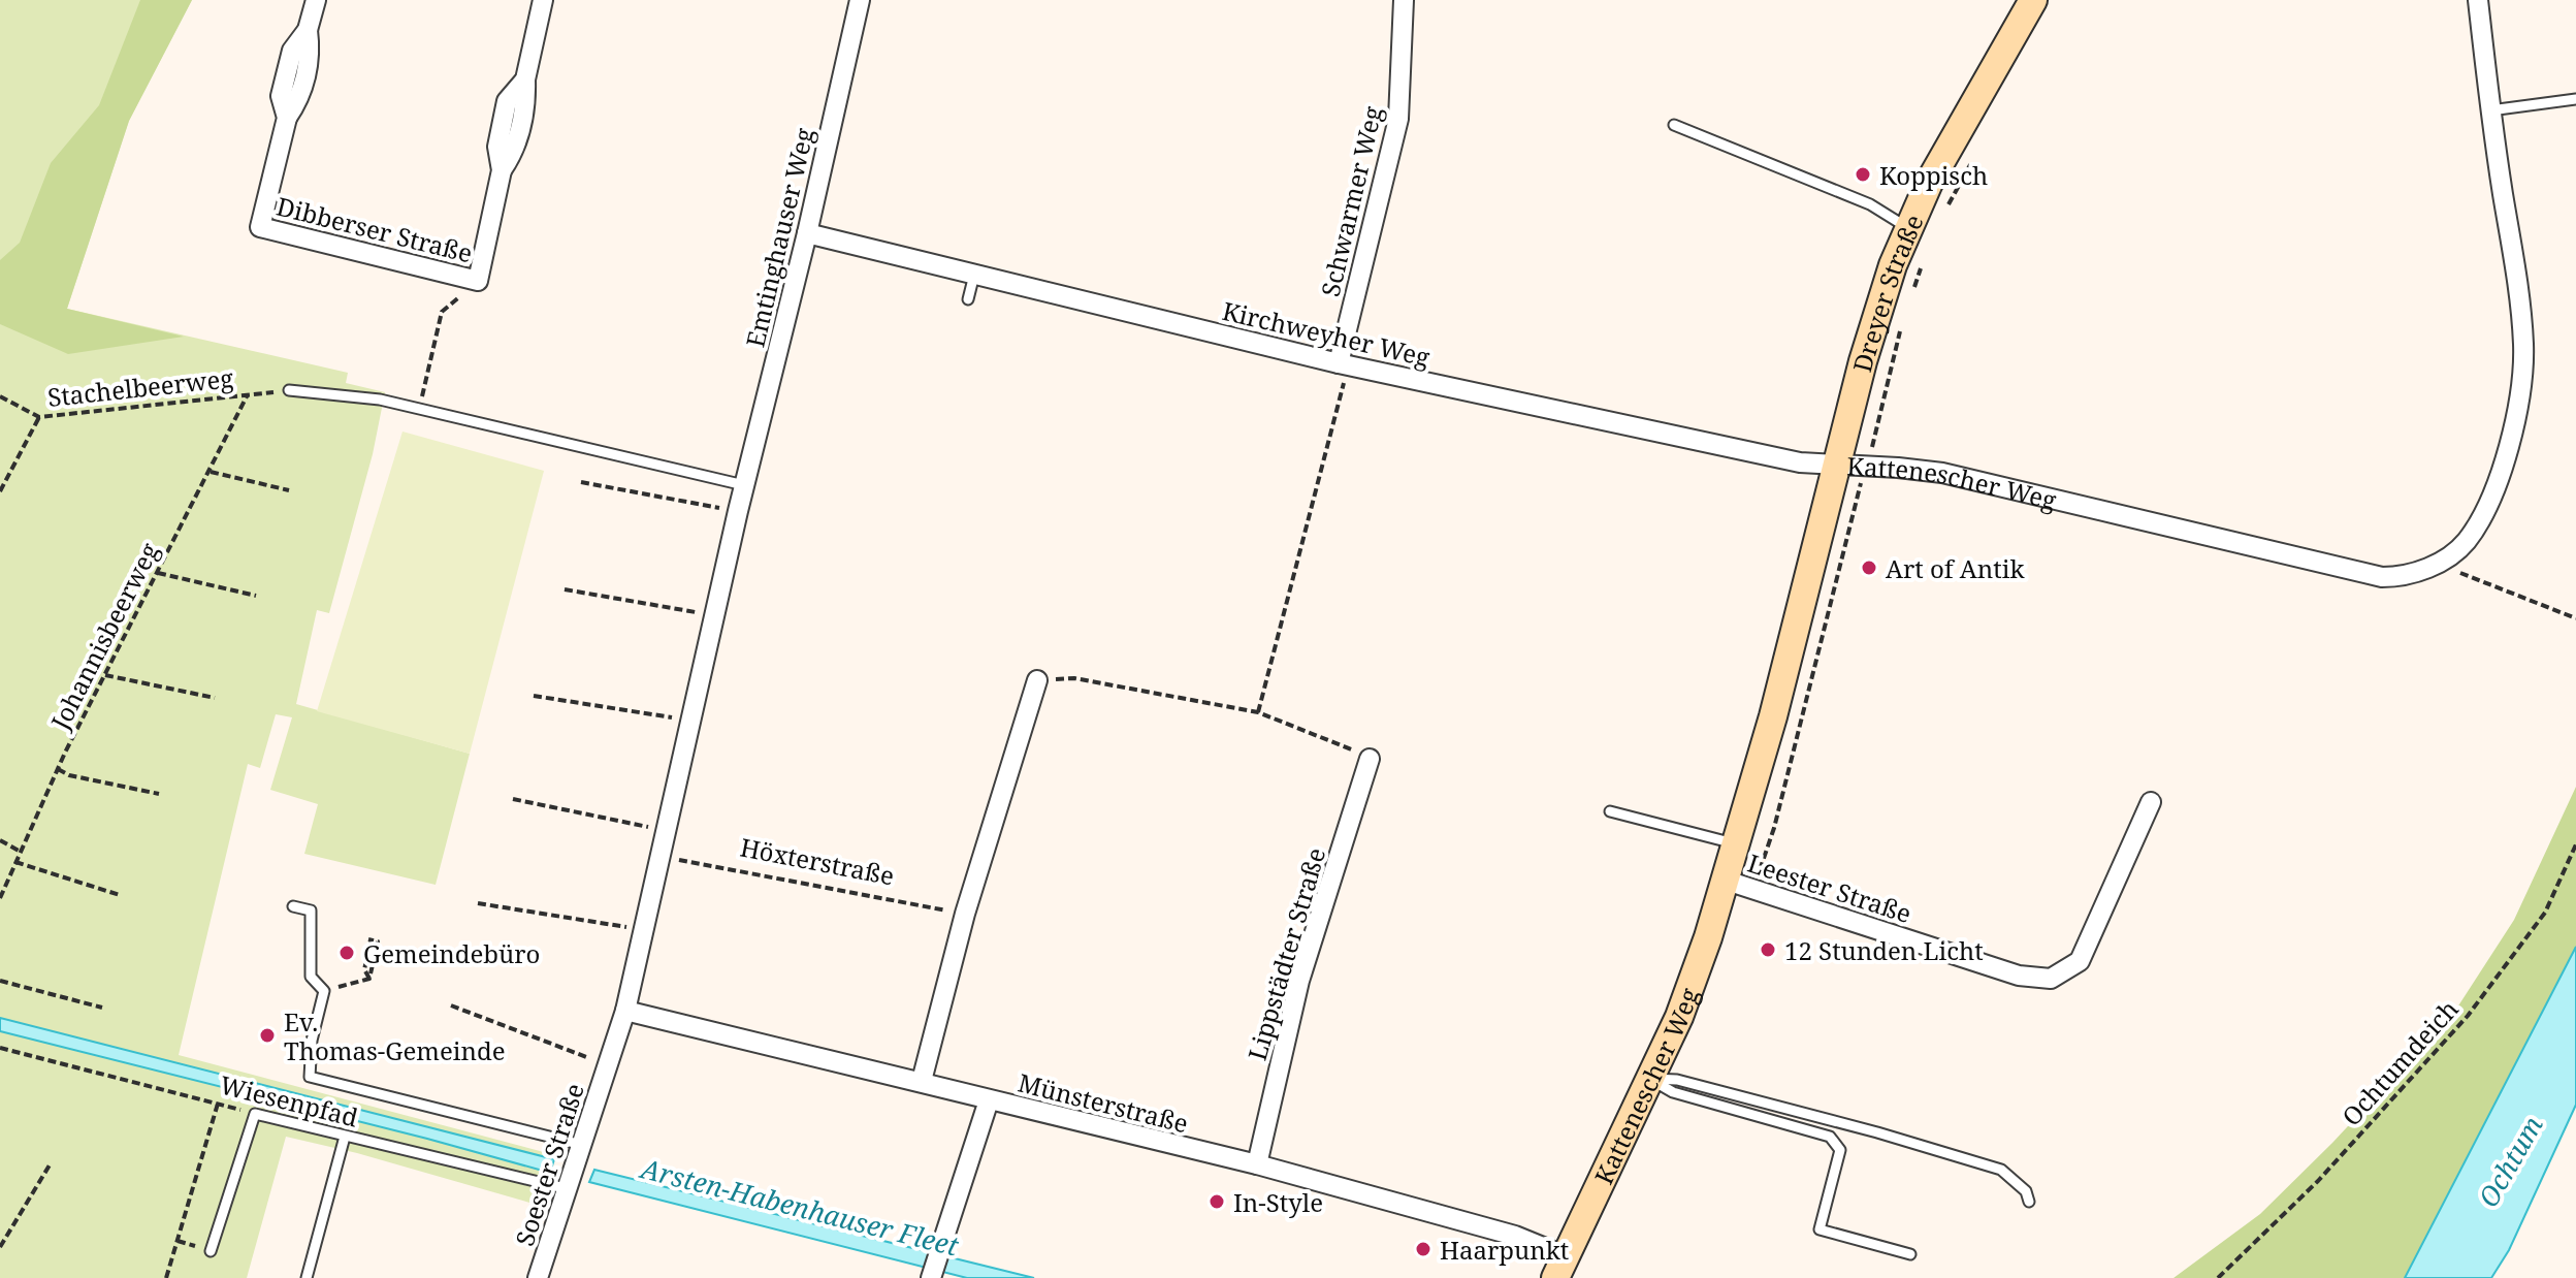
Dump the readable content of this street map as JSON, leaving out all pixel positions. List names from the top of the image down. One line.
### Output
{"streets":{"street":["Schwarmer Weg","Dibberser Straße","Emtinghauser Weg","Dreyer Straße","Kirchweyher Weg","Kattenescher Weg","Leester Straße","Lippstädter Straße","Münsterstraße","Soester Straße"],"lane":["Wiesenpfad"],"path":["Stachelbeerweg","Johannisbeerweg","Höxterstraße","Ochtumdeich"]},"crossings":[["Schwarmer Weg","Kirchweyher Weg"],["Emtinghauser Weg","Kirchweyher Weg"],["Emtinghauser Weg","Soester Straße"],["Dreyer Straße","Kirchweyher Weg"],["Dreyer Straße","Kattenescher Weg"],["Kirchweyher Weg","Kattenescher Weg"],["Stachelbeerweg","Johannisbeerweg"],["Kattenescher Weg","Leester Straße"],["Kattenescher Weg","Münsterstraße"],["Höxterstraße","Soester Straße"],["Lippstädter Straße","Münsterstraße"],["Wiesenpfad","Soester Straße"],["Münsterstraße","Soester Straße"]],"water":["Ochtum","Arsten-Habenhauser Fleet"],"places":["Koppisch","Art of Antik","12 Stunden Licht","Gemeindebüro","Ev. Thomas-Gemeinde","In-Style","Haarpunkt"]}
